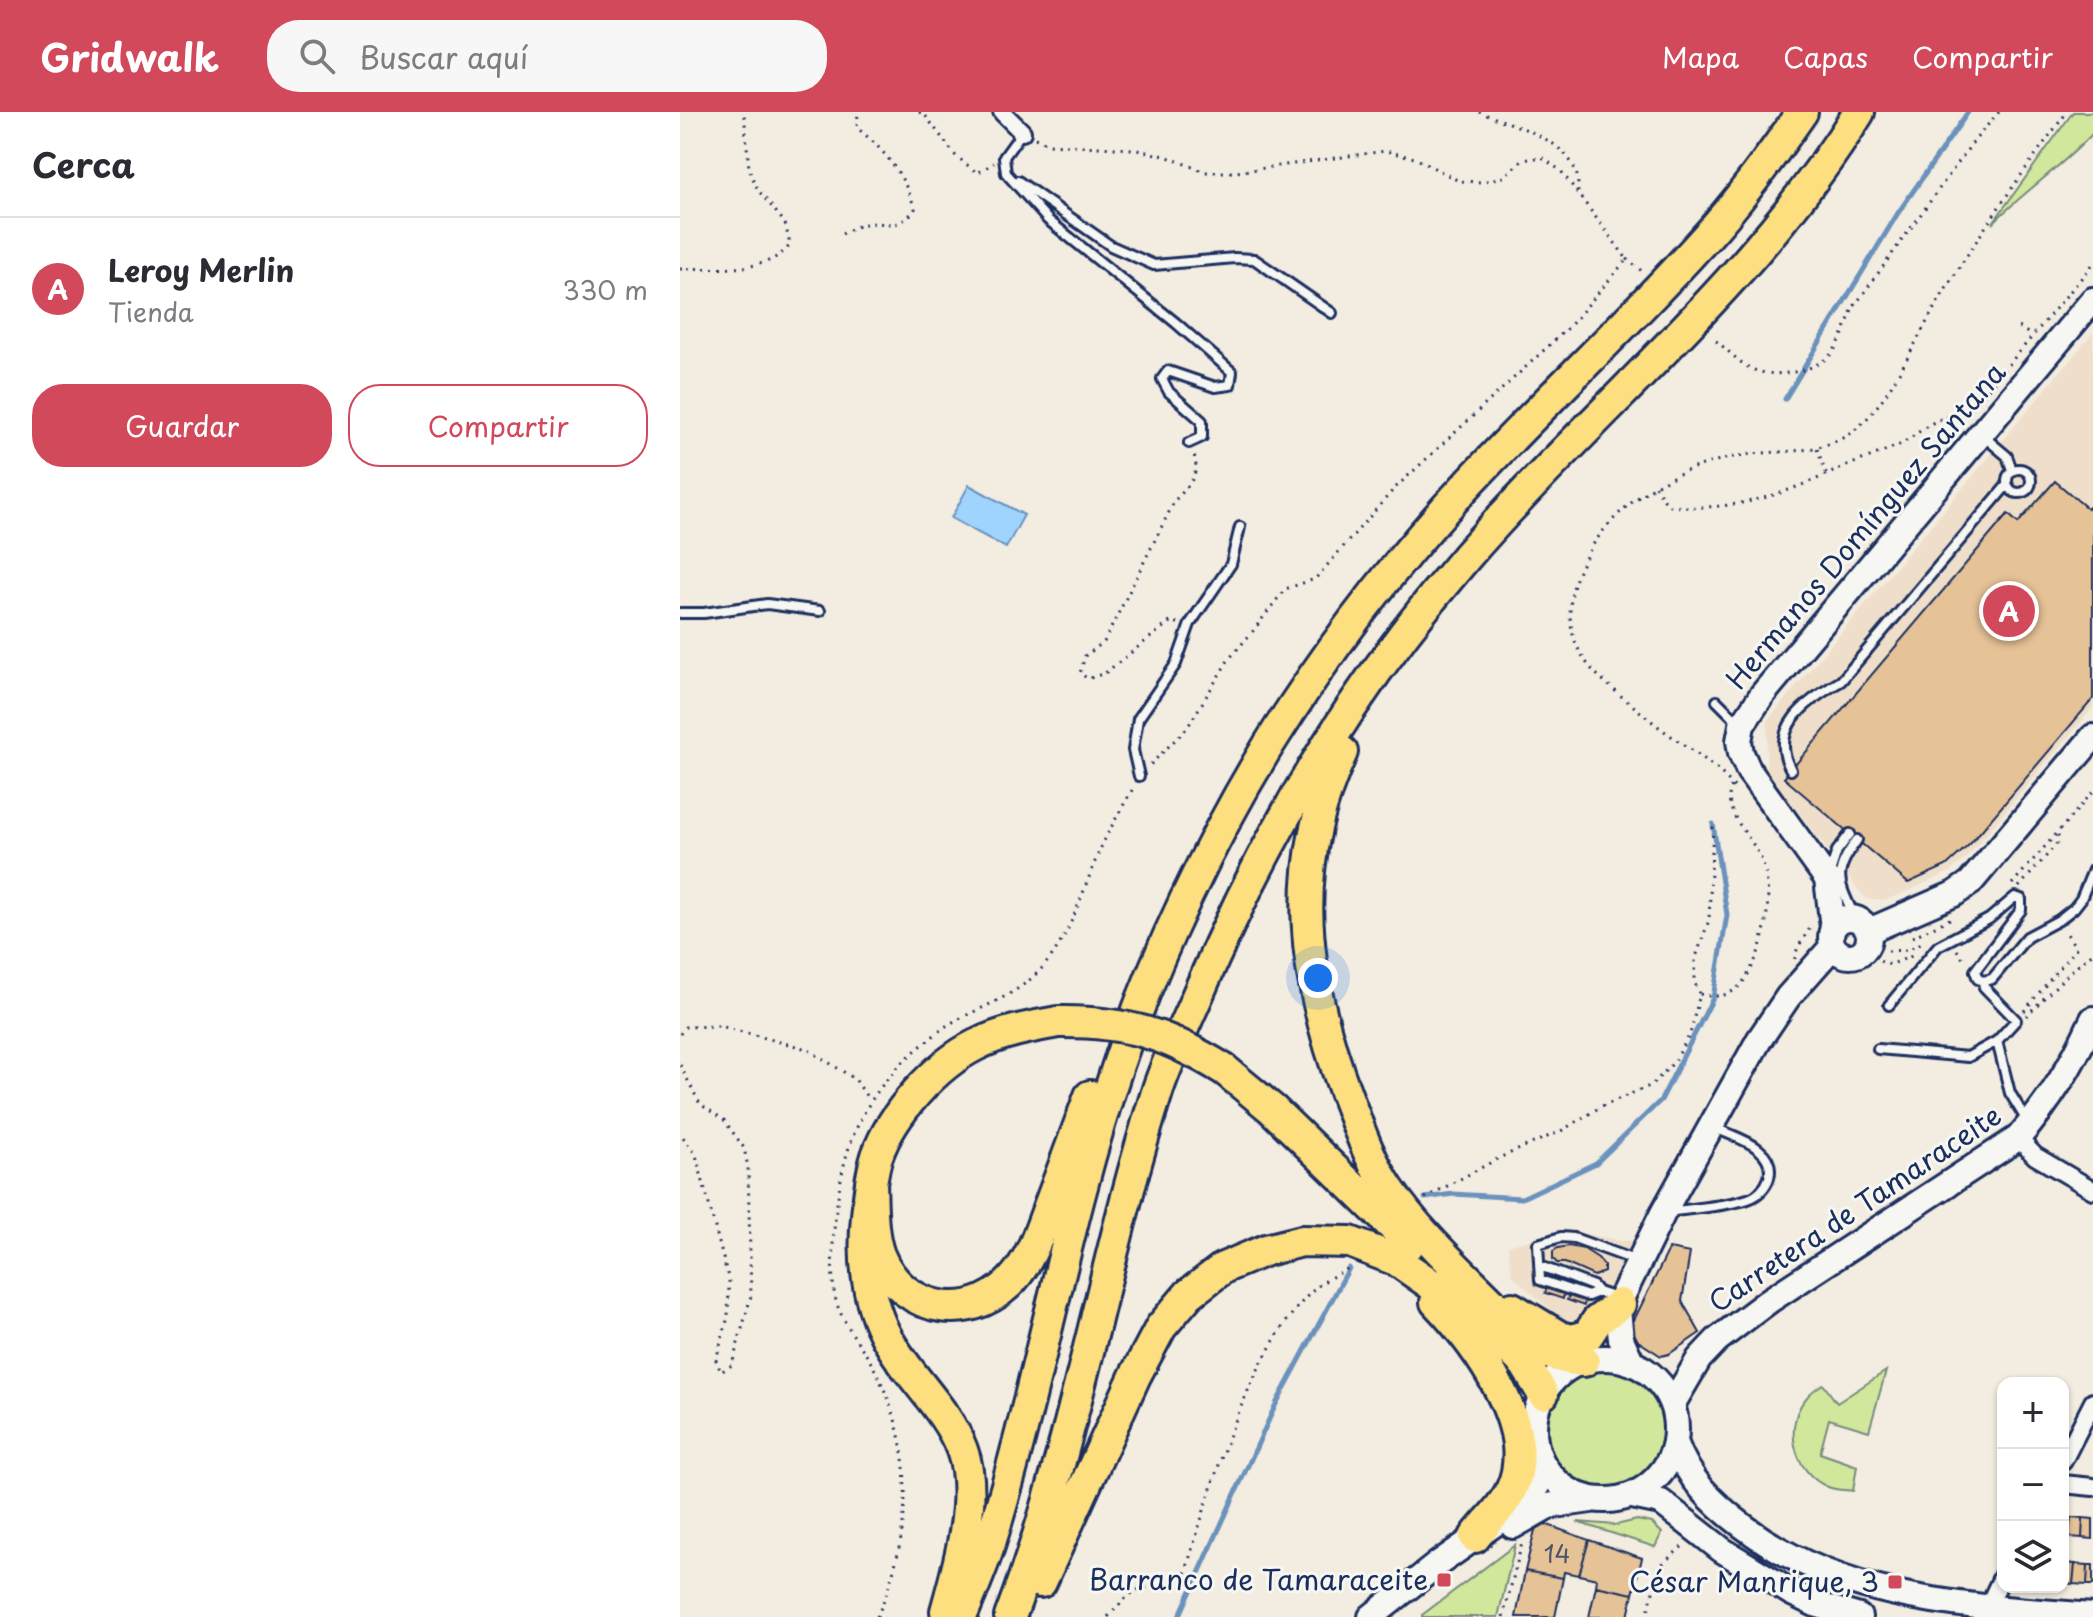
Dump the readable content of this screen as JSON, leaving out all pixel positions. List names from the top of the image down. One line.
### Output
{"streets":{"main road":["Hermanos Domínguez Santana","Carretera de Tamaraceite"]},"places":{"transit":["Barranco de Tamaraceite","César Manrique, 3"]},"house_numbers":["14"],"page":{"header":"Gridwalk","search":"Buscar aquí","nav":["Mapa","Capas","Compartir"],"heading":"Cerca","list":[{"mark":"A","name":"Leroy Merlin","note":"Tienda","value":"330 m"}],"buttons":["Guardar","Compartir"],"pins":"A","map_buttons":["+","−"]}}
